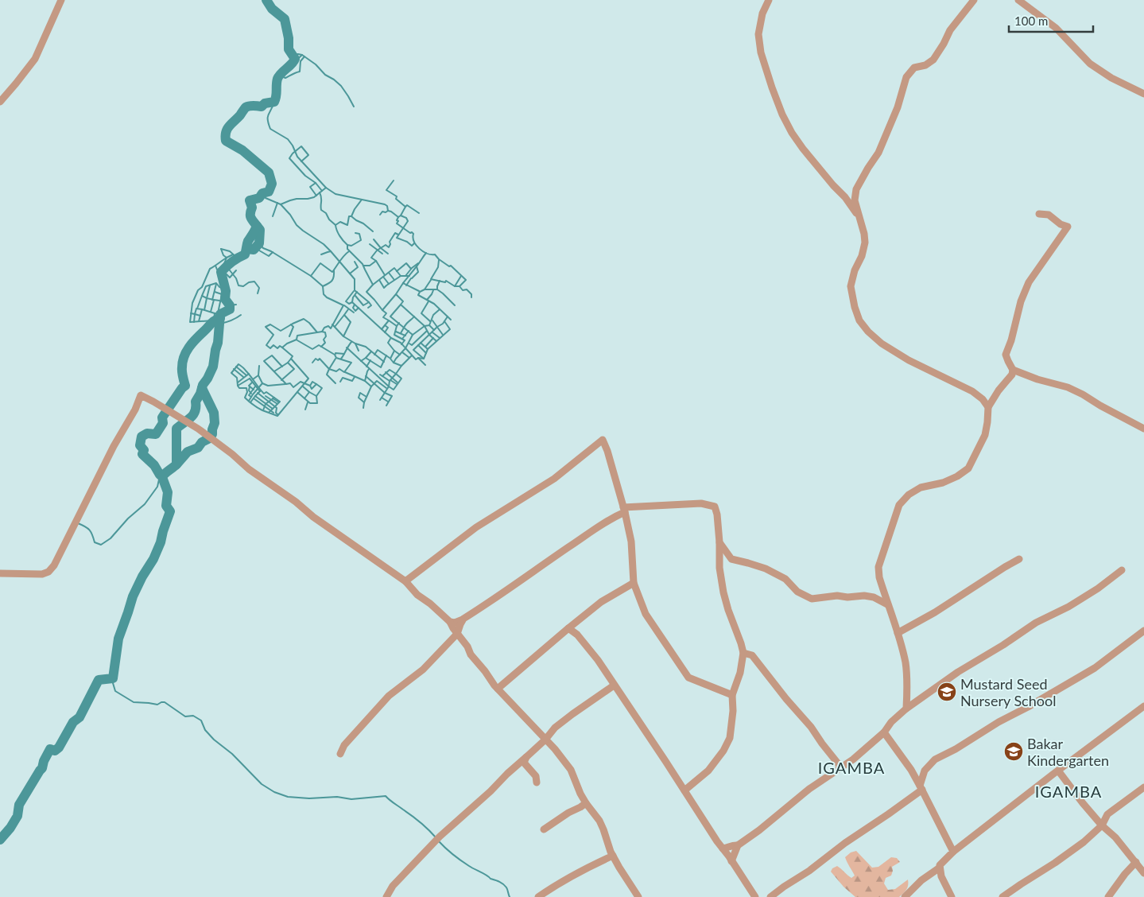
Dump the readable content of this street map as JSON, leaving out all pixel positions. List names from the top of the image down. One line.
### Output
{"districts":["IGAMBA","IGAMBA"],"places":{"school or university":["Mustard Seed Nursery School","Bakar Kindergarten"]},"scale_bar":"100 m"}
